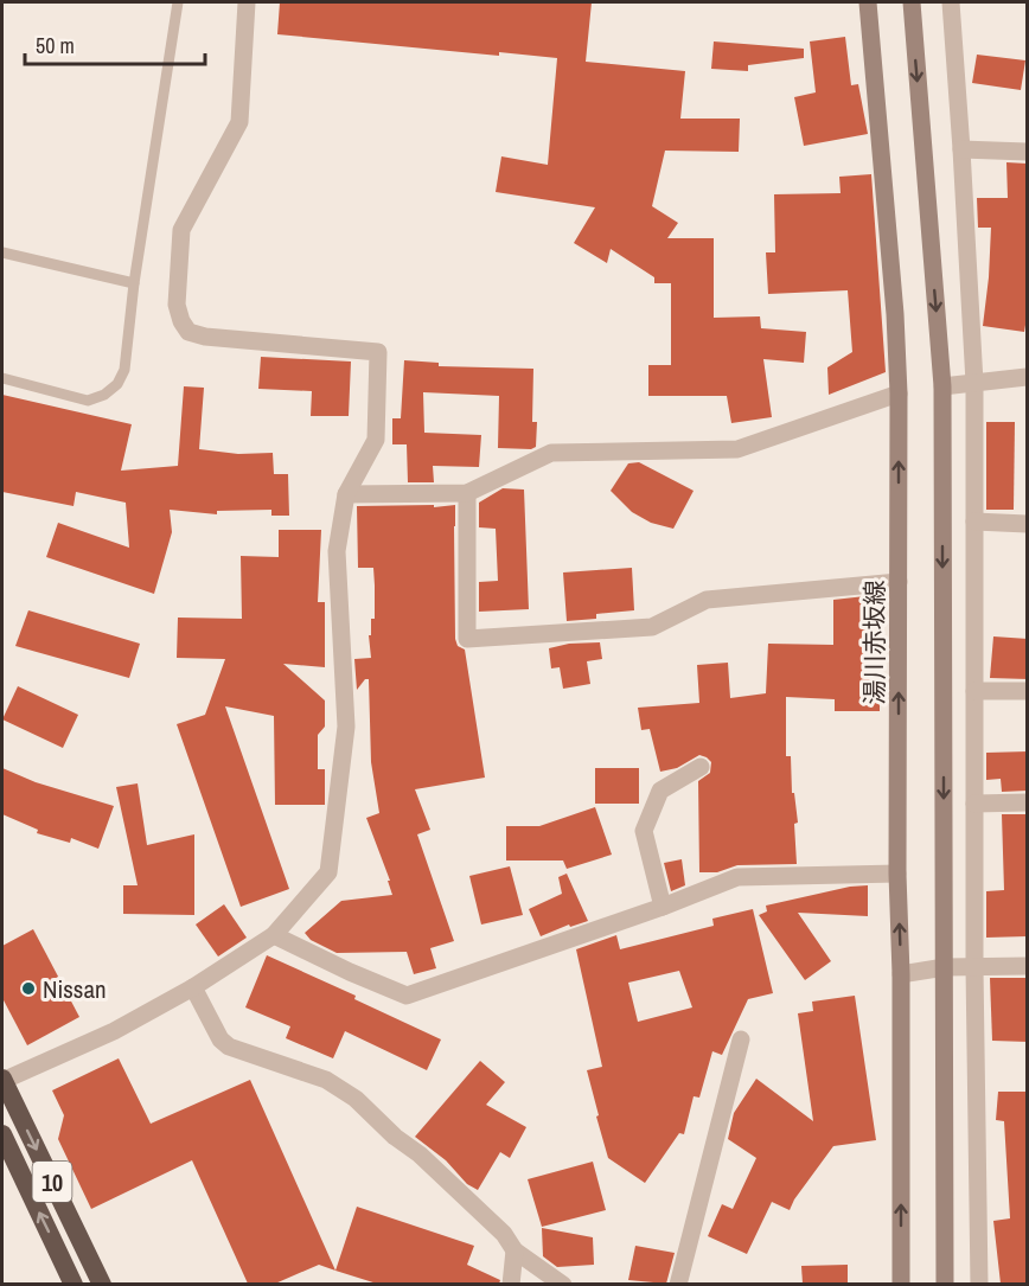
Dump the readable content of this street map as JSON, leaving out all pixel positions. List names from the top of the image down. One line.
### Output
{"streets":{"highway":["10"],"main road":["湯川赤坂線"]},"places":["Nissan"],"scale_bar":"50 m"}
